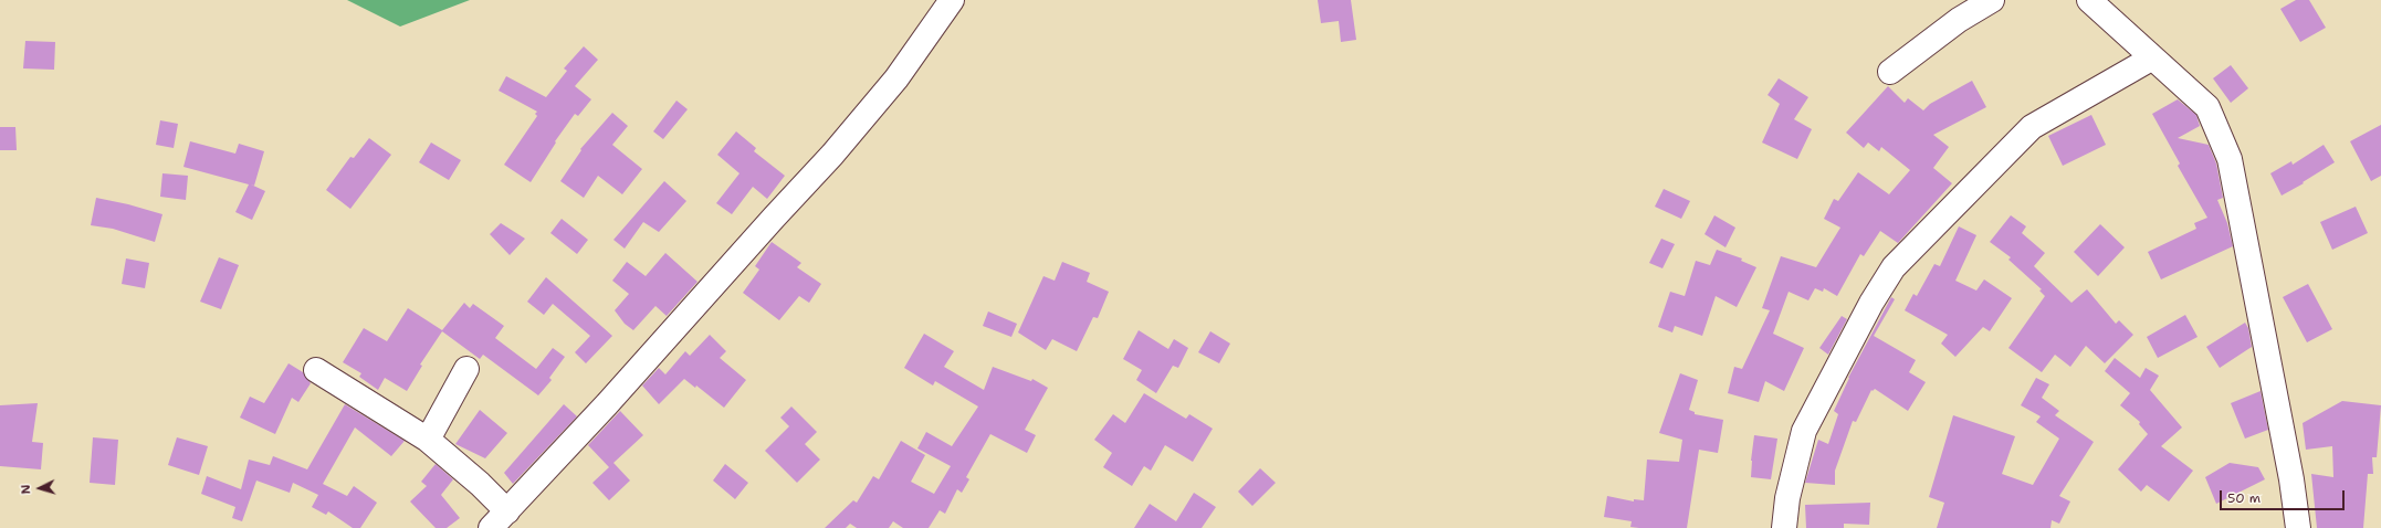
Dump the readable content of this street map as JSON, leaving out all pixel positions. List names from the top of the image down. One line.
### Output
{"scale_bar":"50 m","north":"left"}
